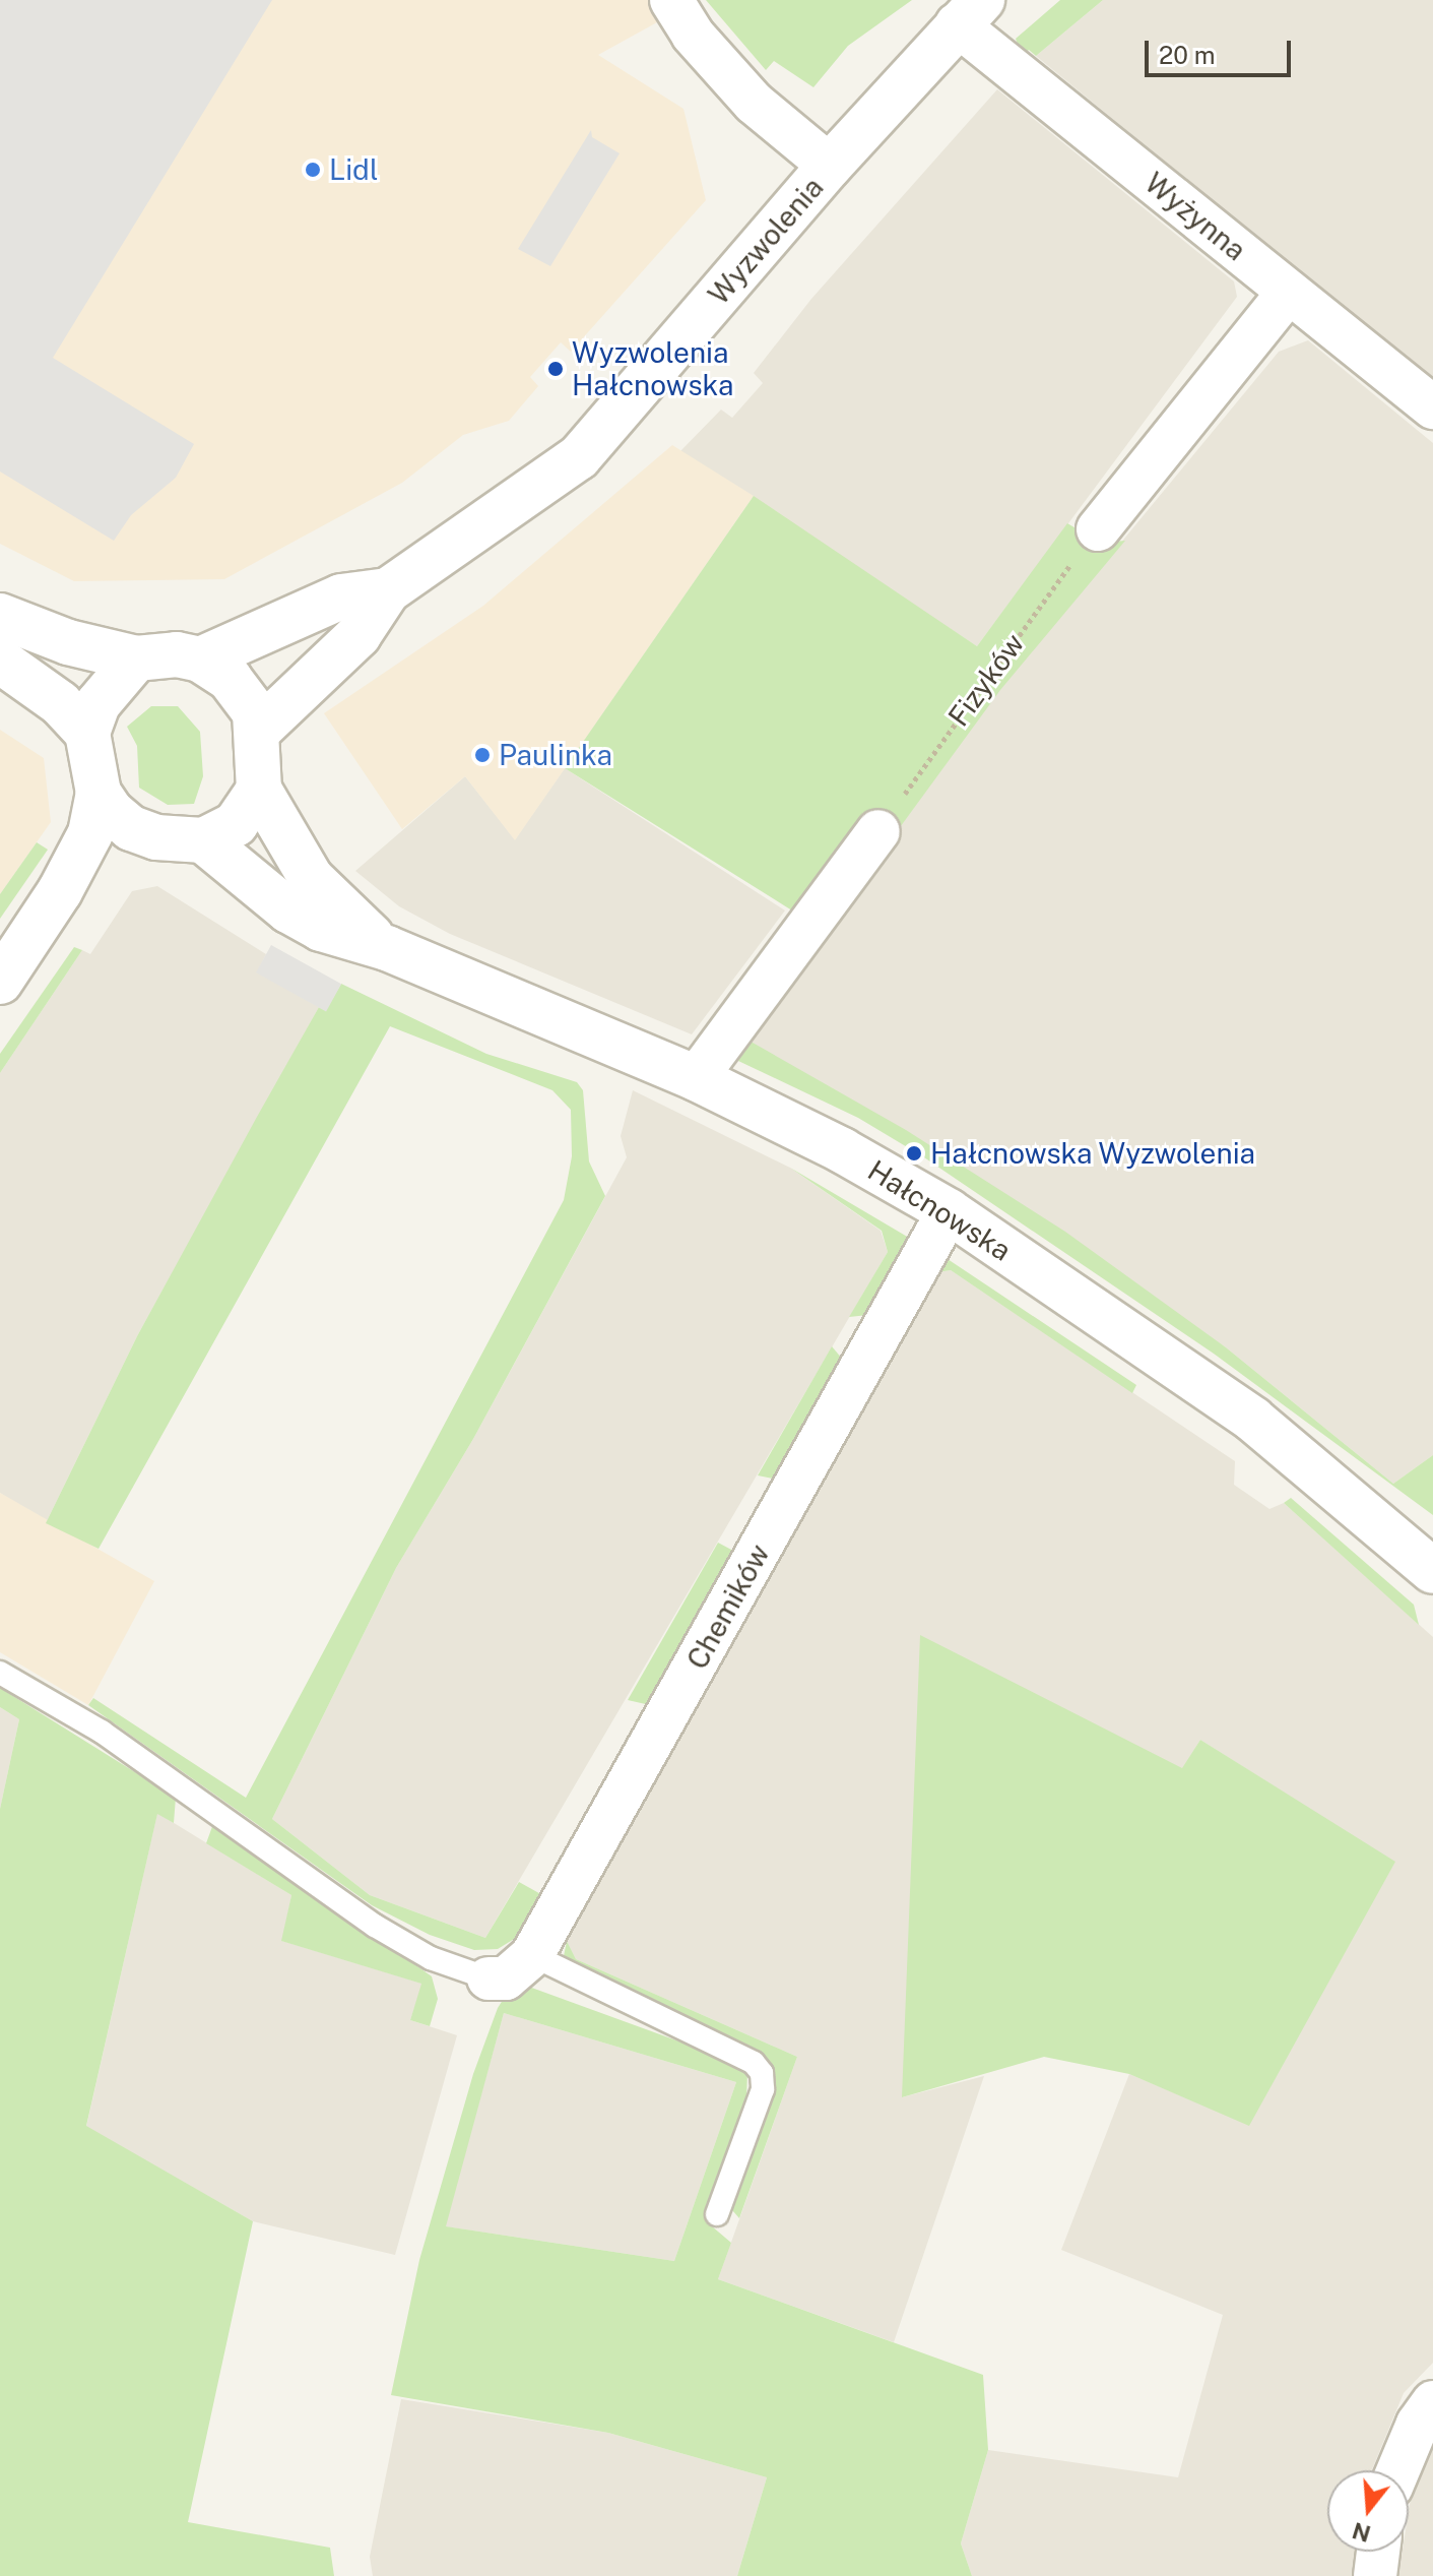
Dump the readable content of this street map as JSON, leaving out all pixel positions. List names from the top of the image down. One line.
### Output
{"streets":{"street":["Wyżynna","Wyzwolenia","Hałcnowska","Chemików"],"path":["Fizyków"]},"crossings":[["Wyżynna","Wyzwolenia"],["Wyzwolenia","Hałcnowska"],["Hałcnowska","Chemików"]],"places":["Lidl","Wyzwolenia Hałcnowska","Paulinka","Hałcnowska Wyzwolenia"],"scale_bar":"20 m","north":"bottom"}
